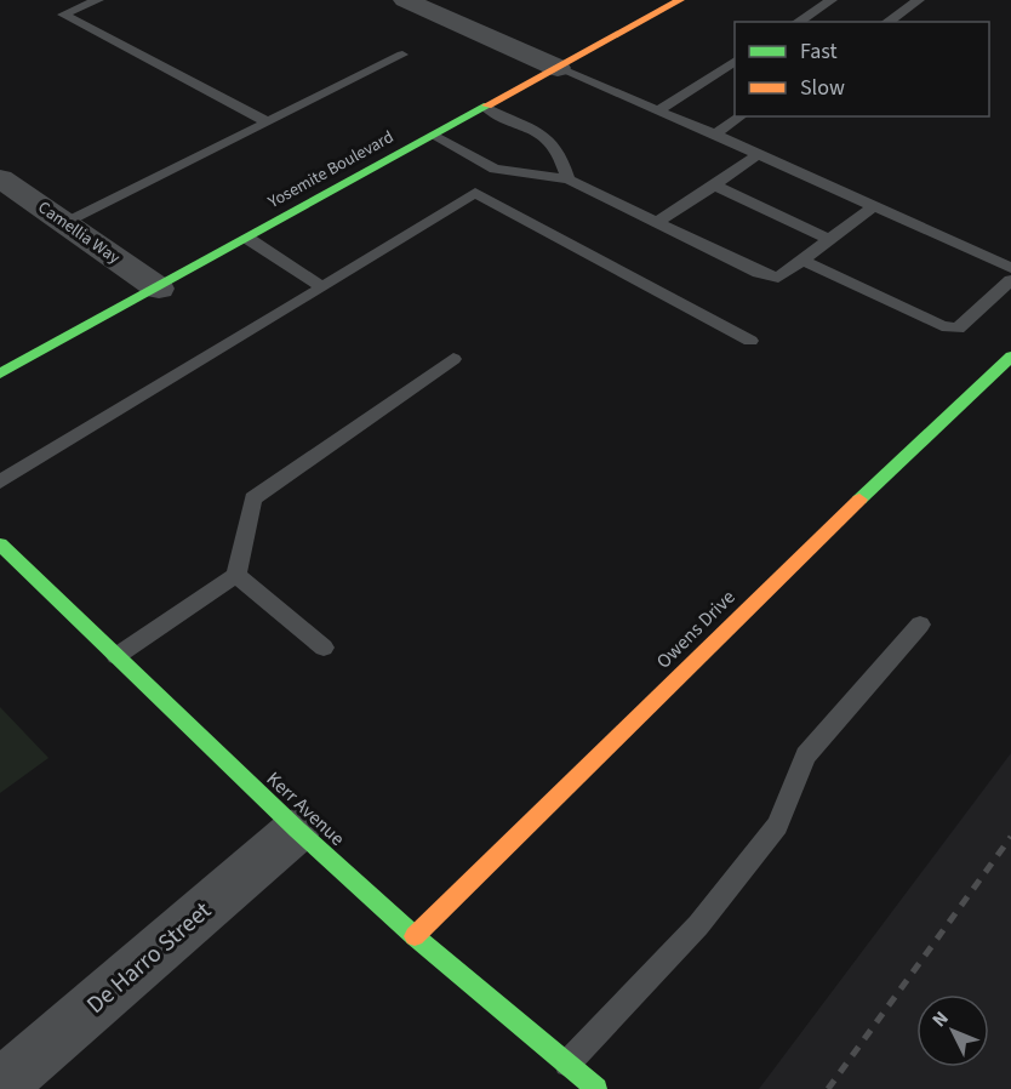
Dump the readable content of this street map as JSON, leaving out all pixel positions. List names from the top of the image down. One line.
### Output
{"streets":{"street":["Yosemite Boulevard","Camellia Way","Owens Drive","Kerr Avenue","De Harro Street"]},"crossings":[["Yosemite Boulevard","Camellia Way"],["Owens Drive","Kerr Avenue"],["Kerr Avenue","De Harro Street"]],"legend":["Fast","Slow"],"north":"top left"}
